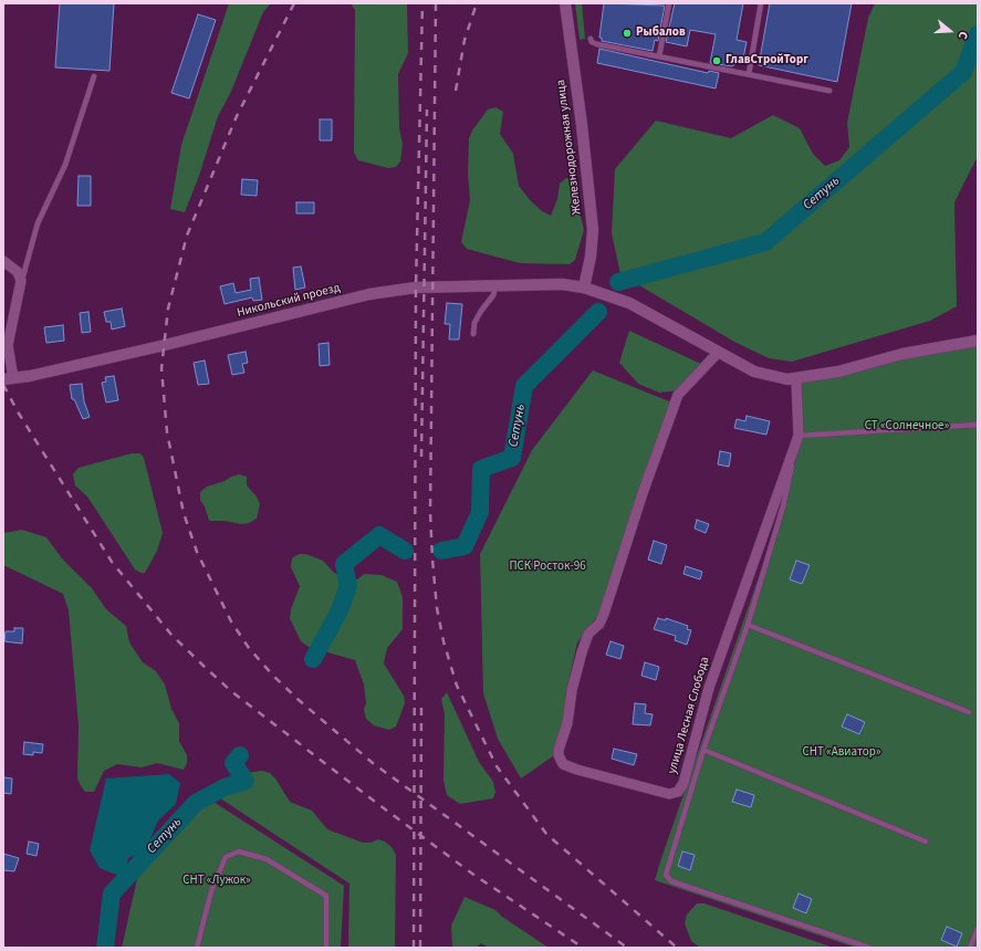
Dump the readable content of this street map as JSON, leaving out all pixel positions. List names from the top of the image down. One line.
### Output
{"streets":{"main road":["Железнодорожная улица","Никольский проезд"],"street":["улица Лесная Слобода"]},"crossings":[["Железнодорожная улица","Никольский проезд"],["Никольский проезд","улица Лесная Слобода"]],"water":["Сетунь"],"parks":["СТ «Солнечное»","ПСК Росток-96","СНТ «Авиатор»","СНТ «Лужок»"],"places":["Рыбалов","ГлавСтройТорг"],"north":"right"}
